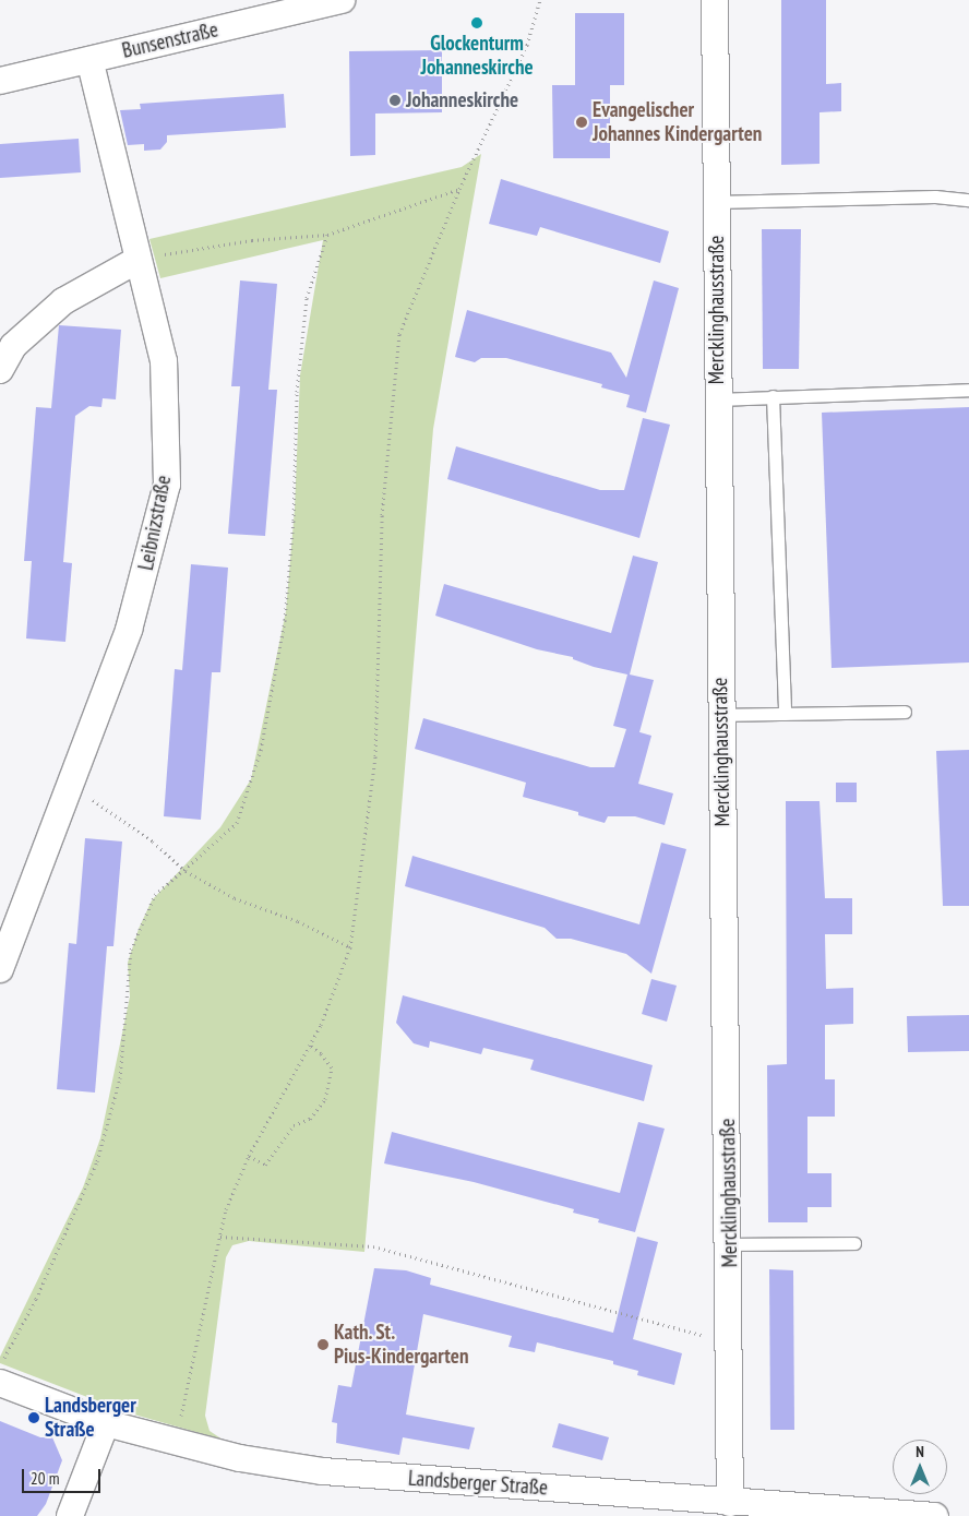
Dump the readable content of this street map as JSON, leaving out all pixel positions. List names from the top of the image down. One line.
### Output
{"streets":{"street":["Bunsenstraße","Mercklinghausstraße","Leibnizstraße","Landsberger Straße"]},"crossings":[["Bunsenstraße","Leibnizstraße"],["Mercklinghausstraße","Landsberger Straße"]],"places":["Glockenturm Johanneskirche","Johanneskirche","Evangelischer Johannes Kindergarten","Kath. St. Pius-Kindergarten","Landsberger Straße"],"scale_bar":"20 m","north":"top"}
